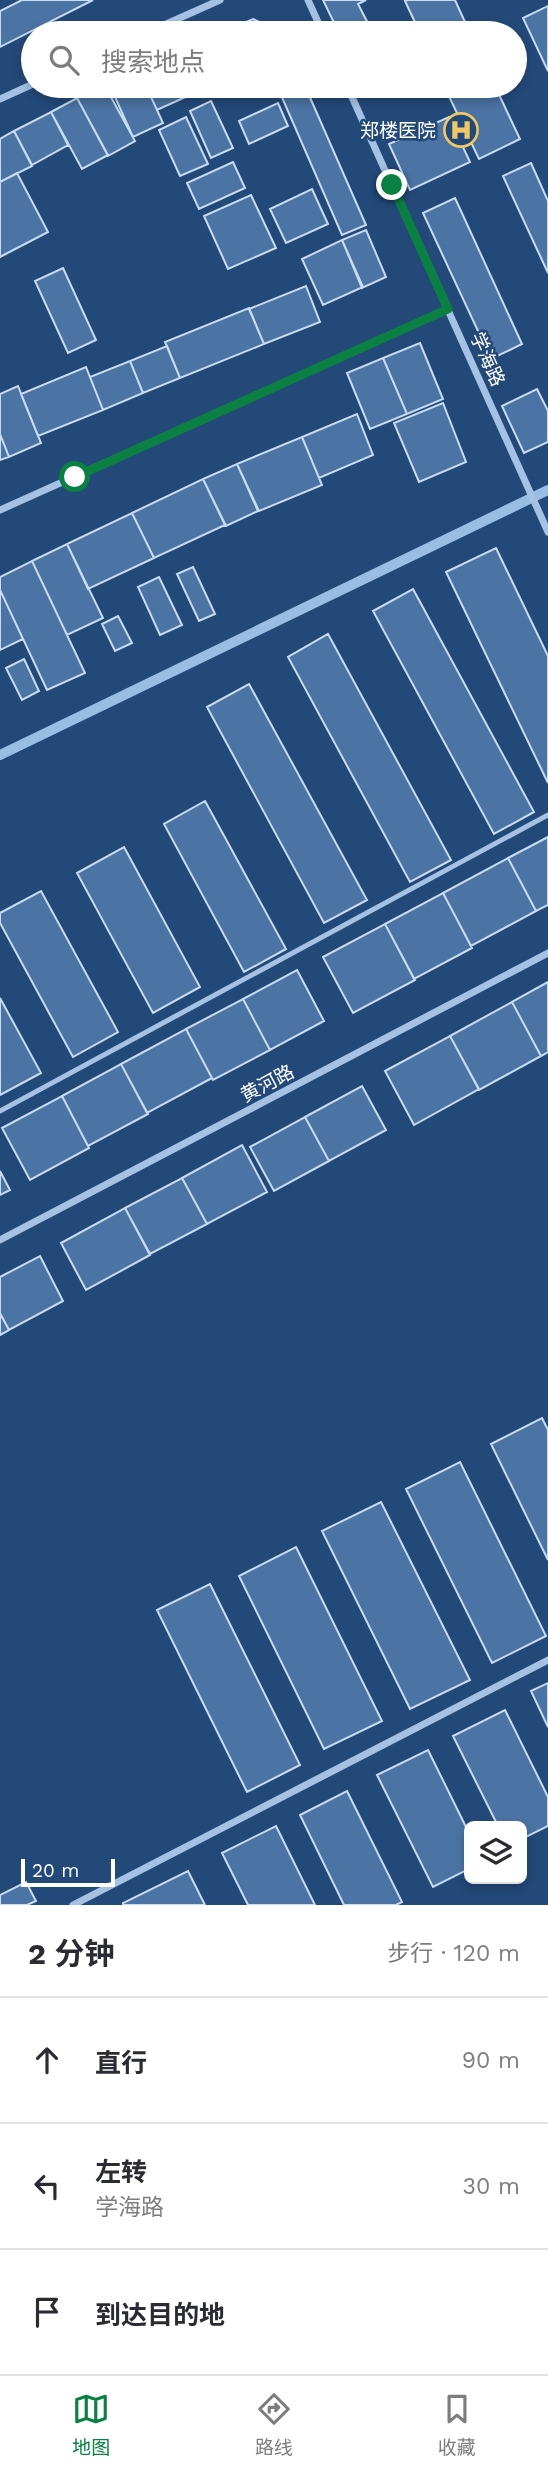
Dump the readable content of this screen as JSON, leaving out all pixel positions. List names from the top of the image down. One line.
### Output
{"streets":{"street":["学海路","黄河路"]},"places":{"hospital":["郑楼医院"]},"scale_bar":"20 m","page":{"search":"搜索地点","scale":"20 m","heading":["2 分钟","步行 · 120 m"],"list":[["直行","90 m"],["左转","学海路","30 m"],"到达目的地"],"nav":["地图","路线","收藏"]}}
